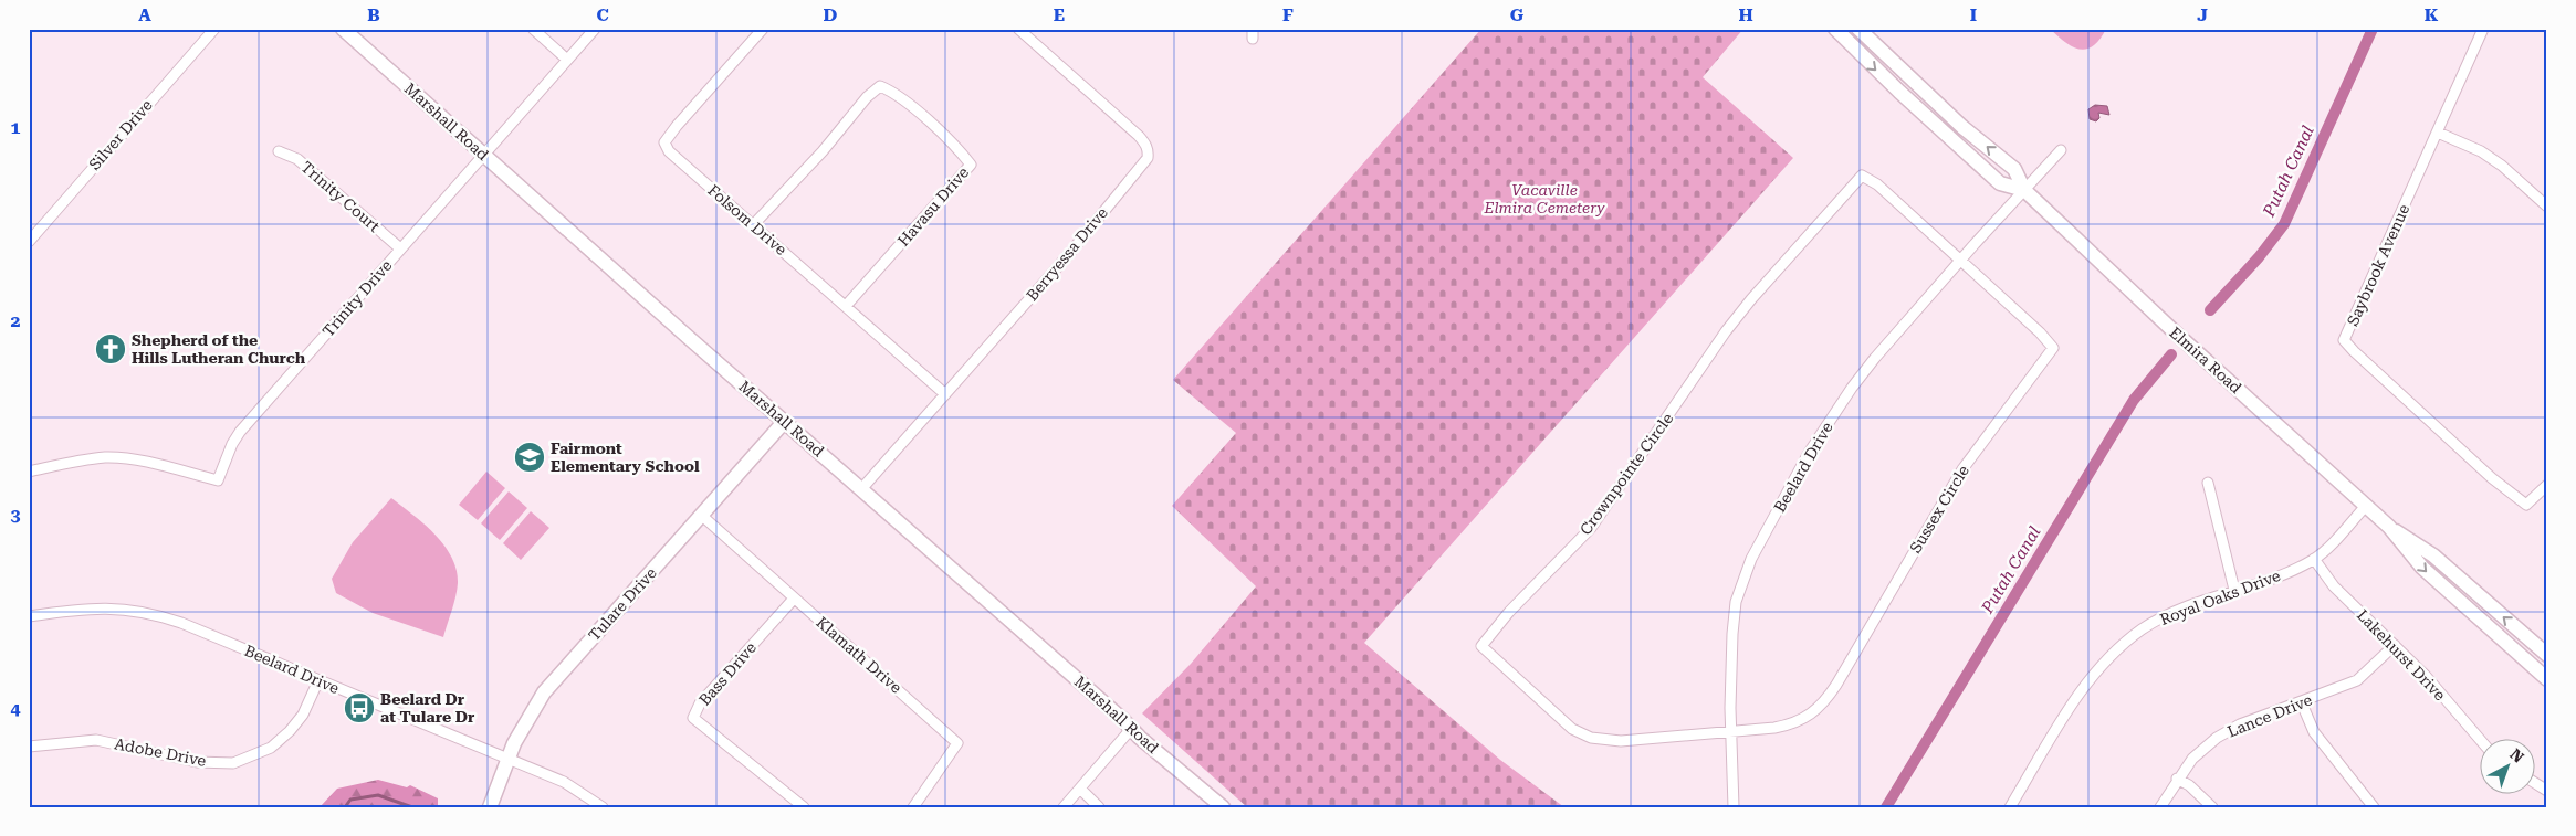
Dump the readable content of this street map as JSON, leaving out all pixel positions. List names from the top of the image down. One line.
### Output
{"streets":{"street":["Marshall Road","Silver Drive","Trinity Court","Havasu Drive","Folsom Drive","Berryessa Drive","Saybrook Avenue","Trinity Drive","Elmira Road","Beelard Drive","Crownpointe Circle","Sussex Circle","Royal Oaks Drive","Tulare Drive","Klamath Drive","Lakehurst Drive","Bass Drive","Lance Drive","Adobe Drive"]},"crossings":[["Marshall Road","Berryessa Drive"],["Marshall Road","Trinity Drive"],["Marshall Road","Tulare Drive"],["Trinity Court","Trinity Drive"],["Havasu Drive","Folsom Drive"],["Folsom Drive","Berryessa Drive"],["Elmira Road","Beelard Drive"],["Elmira Road","Royal Oaks Drive"],["Beelard Drive","Crownpointe Circle"],["Beelard Drive","Sussex Circle"],["Beelard Drive","Tulare Drive"],["Beelard Drive","Adobe Drive"],["Crownpointe Circle","Sussex Circle"],["Royal Oaks Drive","Lakehurst Drive"],["Tulare Drive","Klamath Drive"],["Klamath Drive","Bass Drive"],["Lakehurst Drive","Lance Drive"]],"water":["Putah Canal"],"parks":["Vacaville Elmira Cemetery"],"places":{"church":["Shepherd of the Hills Lutheran Church"],"school or university":["Fairmont Elementary School"],"bus stop":["Beelard Dr at Tulare Dr"]},"north":"top right","grid":{"columns":["A","B","C","D","E","F","G","H","I","J","K"],"rows":["1","2","3","4"]}}
